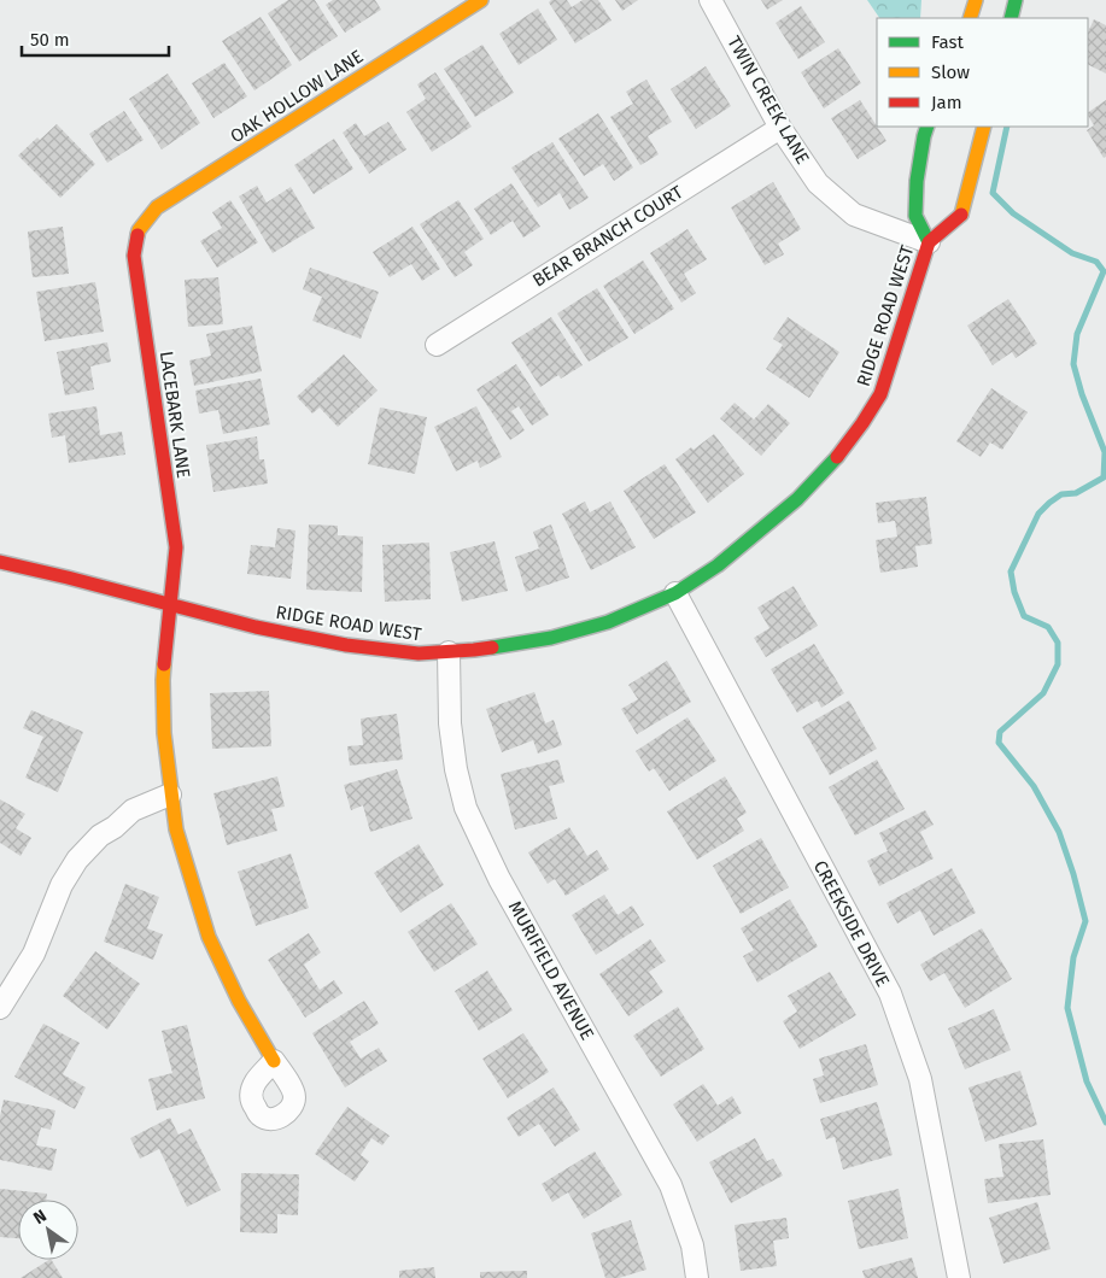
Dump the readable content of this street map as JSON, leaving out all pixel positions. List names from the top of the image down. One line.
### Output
{"streets":{"street":["OAK HOLLOW LANE","TWIN CREEK LANE","BEAR BRANCH COURT","RIDGE ROAD WEST","LACEBARK LANE","CREEKSIDE DRIVE","MURIFIELD AVENUE"]},"crossings":[["OAK HOLLOW LANE","LACEBARK LANE"],["TWIN CREEK LANE","BEAR BRANCH COURT"],["TWIN CREEK LANE","RIDGE ROAD WEST"],["RIDGE ROAD WEST","LACEBARK LANE"],["RIDGE ROAD WEST","CREEKSIDE DRIVE"],["RIDGE ROAD WEST","MURIFIELD AVENUE"]],"legend":["Fast","Slow","Jam"],"scale_bar":"50 m","north":"top left"}
